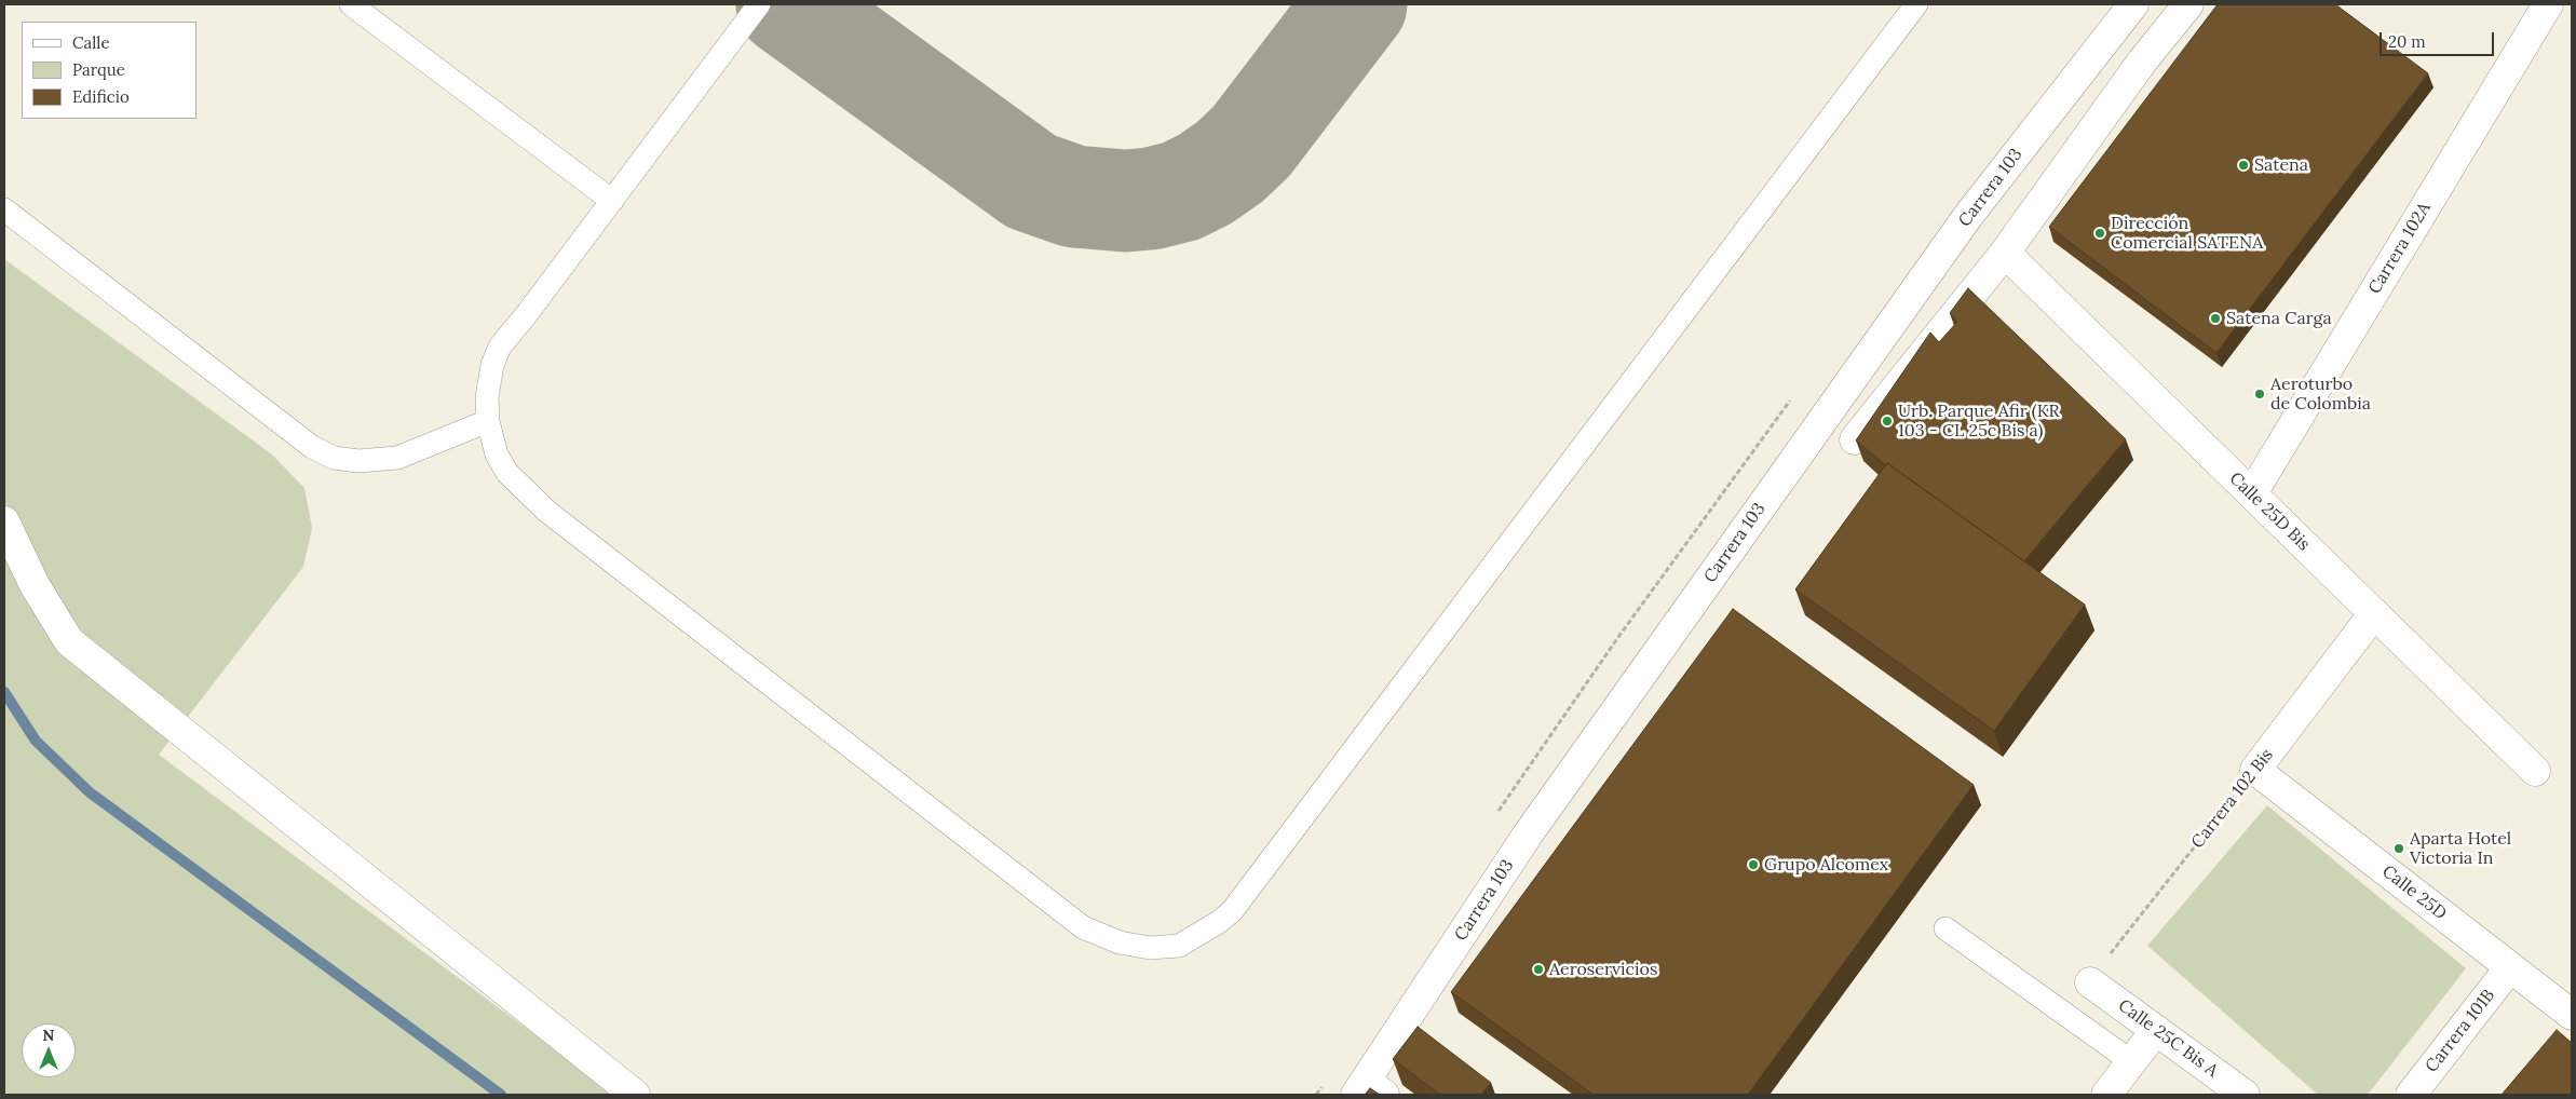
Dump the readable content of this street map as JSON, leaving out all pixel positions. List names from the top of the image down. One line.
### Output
{"streets":{"street":["Carrera 103","Carrera 102A","Calle 25D Bis","Carrera 102 Bis","Calle 25D","Carrera 101B","Calle 25C Bis A"]},"crossings":[["Carrera 102A","Calle 25D Bis"],["Calle 25D Bis","Carrera 102 Bis"],["Carrera 102 Bis","Calle 25D"],["Carrera 102 Bis","Calle 25C Bis A"],["Calle 25D","Carrera 101B"]],"places":["Satena","Dirección Comercial SATENA","Satena Carga","Aeroturbo de Colombia","Urb. Parque Afir (KR 103 - CL 25c Bis a)","Aparta Hotel Victoria In","Grupo Alcomex","Aeroservicios"],"legend":["Calle","Parque","Edificio"],"scale_bar":"20 m","north":"top"}
